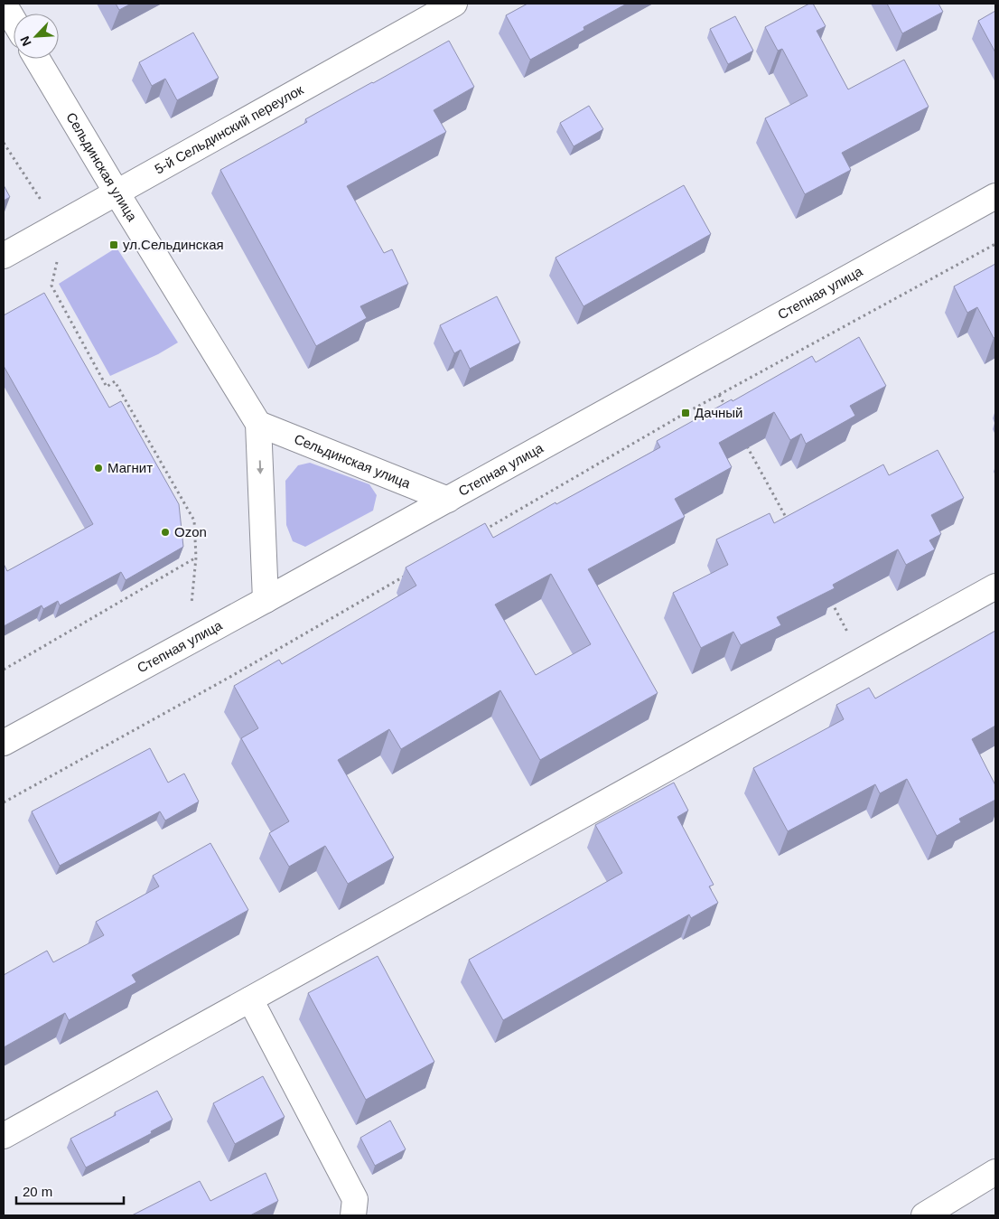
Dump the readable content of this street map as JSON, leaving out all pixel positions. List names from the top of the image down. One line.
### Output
{"streets":{"street":["5-й Сельдинский переулок","Сельдинская улица","Степная улица"]},"crossings":[["5-й Сельдинский переулок","Сельдинская улица"],["Сельдинская улица","Степная улица"]],"places":{"transit":["ул.Сельдинская","Дачный"],"other":["Магнит","Ozon"]},"scale_bar":"20 m","north":"bottom left"}
